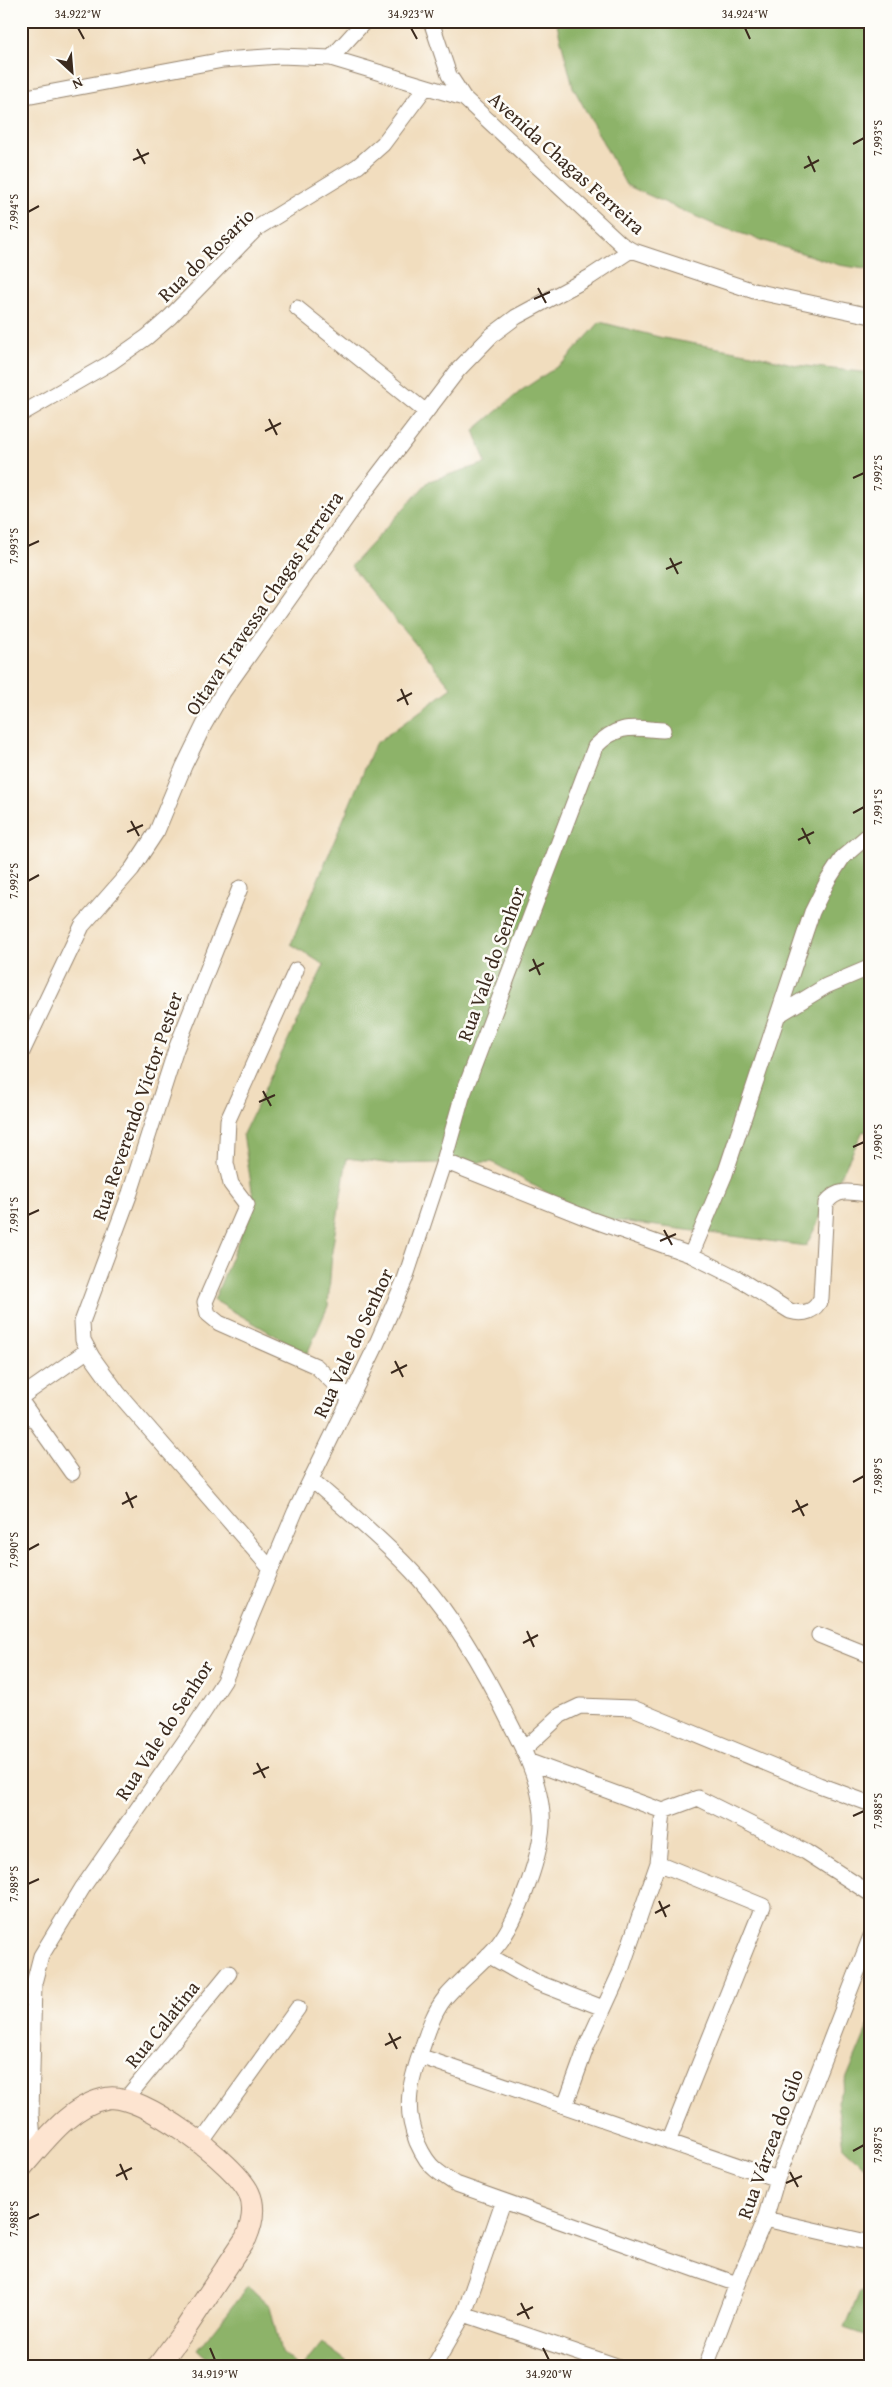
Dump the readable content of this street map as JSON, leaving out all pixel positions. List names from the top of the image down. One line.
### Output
{"streets":{"street":["Avenida Chagas Ferreira","Rua do Rosario","Oitava Travessa Chagas Ferreira","Rua Vale do Senhor","Rua Reverendo Victor Pester","Rua Calatina","Rua Várzea do Gilo"]},"crossings":[["Avenida Chagas Ferreira","Oitava Travessa Chagas Ferreira"]],"north":"bottom right","coordinates":["34.922°W","34.923°W","34.924°W","7.993°S","7.994°S","7.992°S","7.991°S","7.990°S","7.989°S","7.988°S","7.987°S","34.919°W","34.920°W"]}
